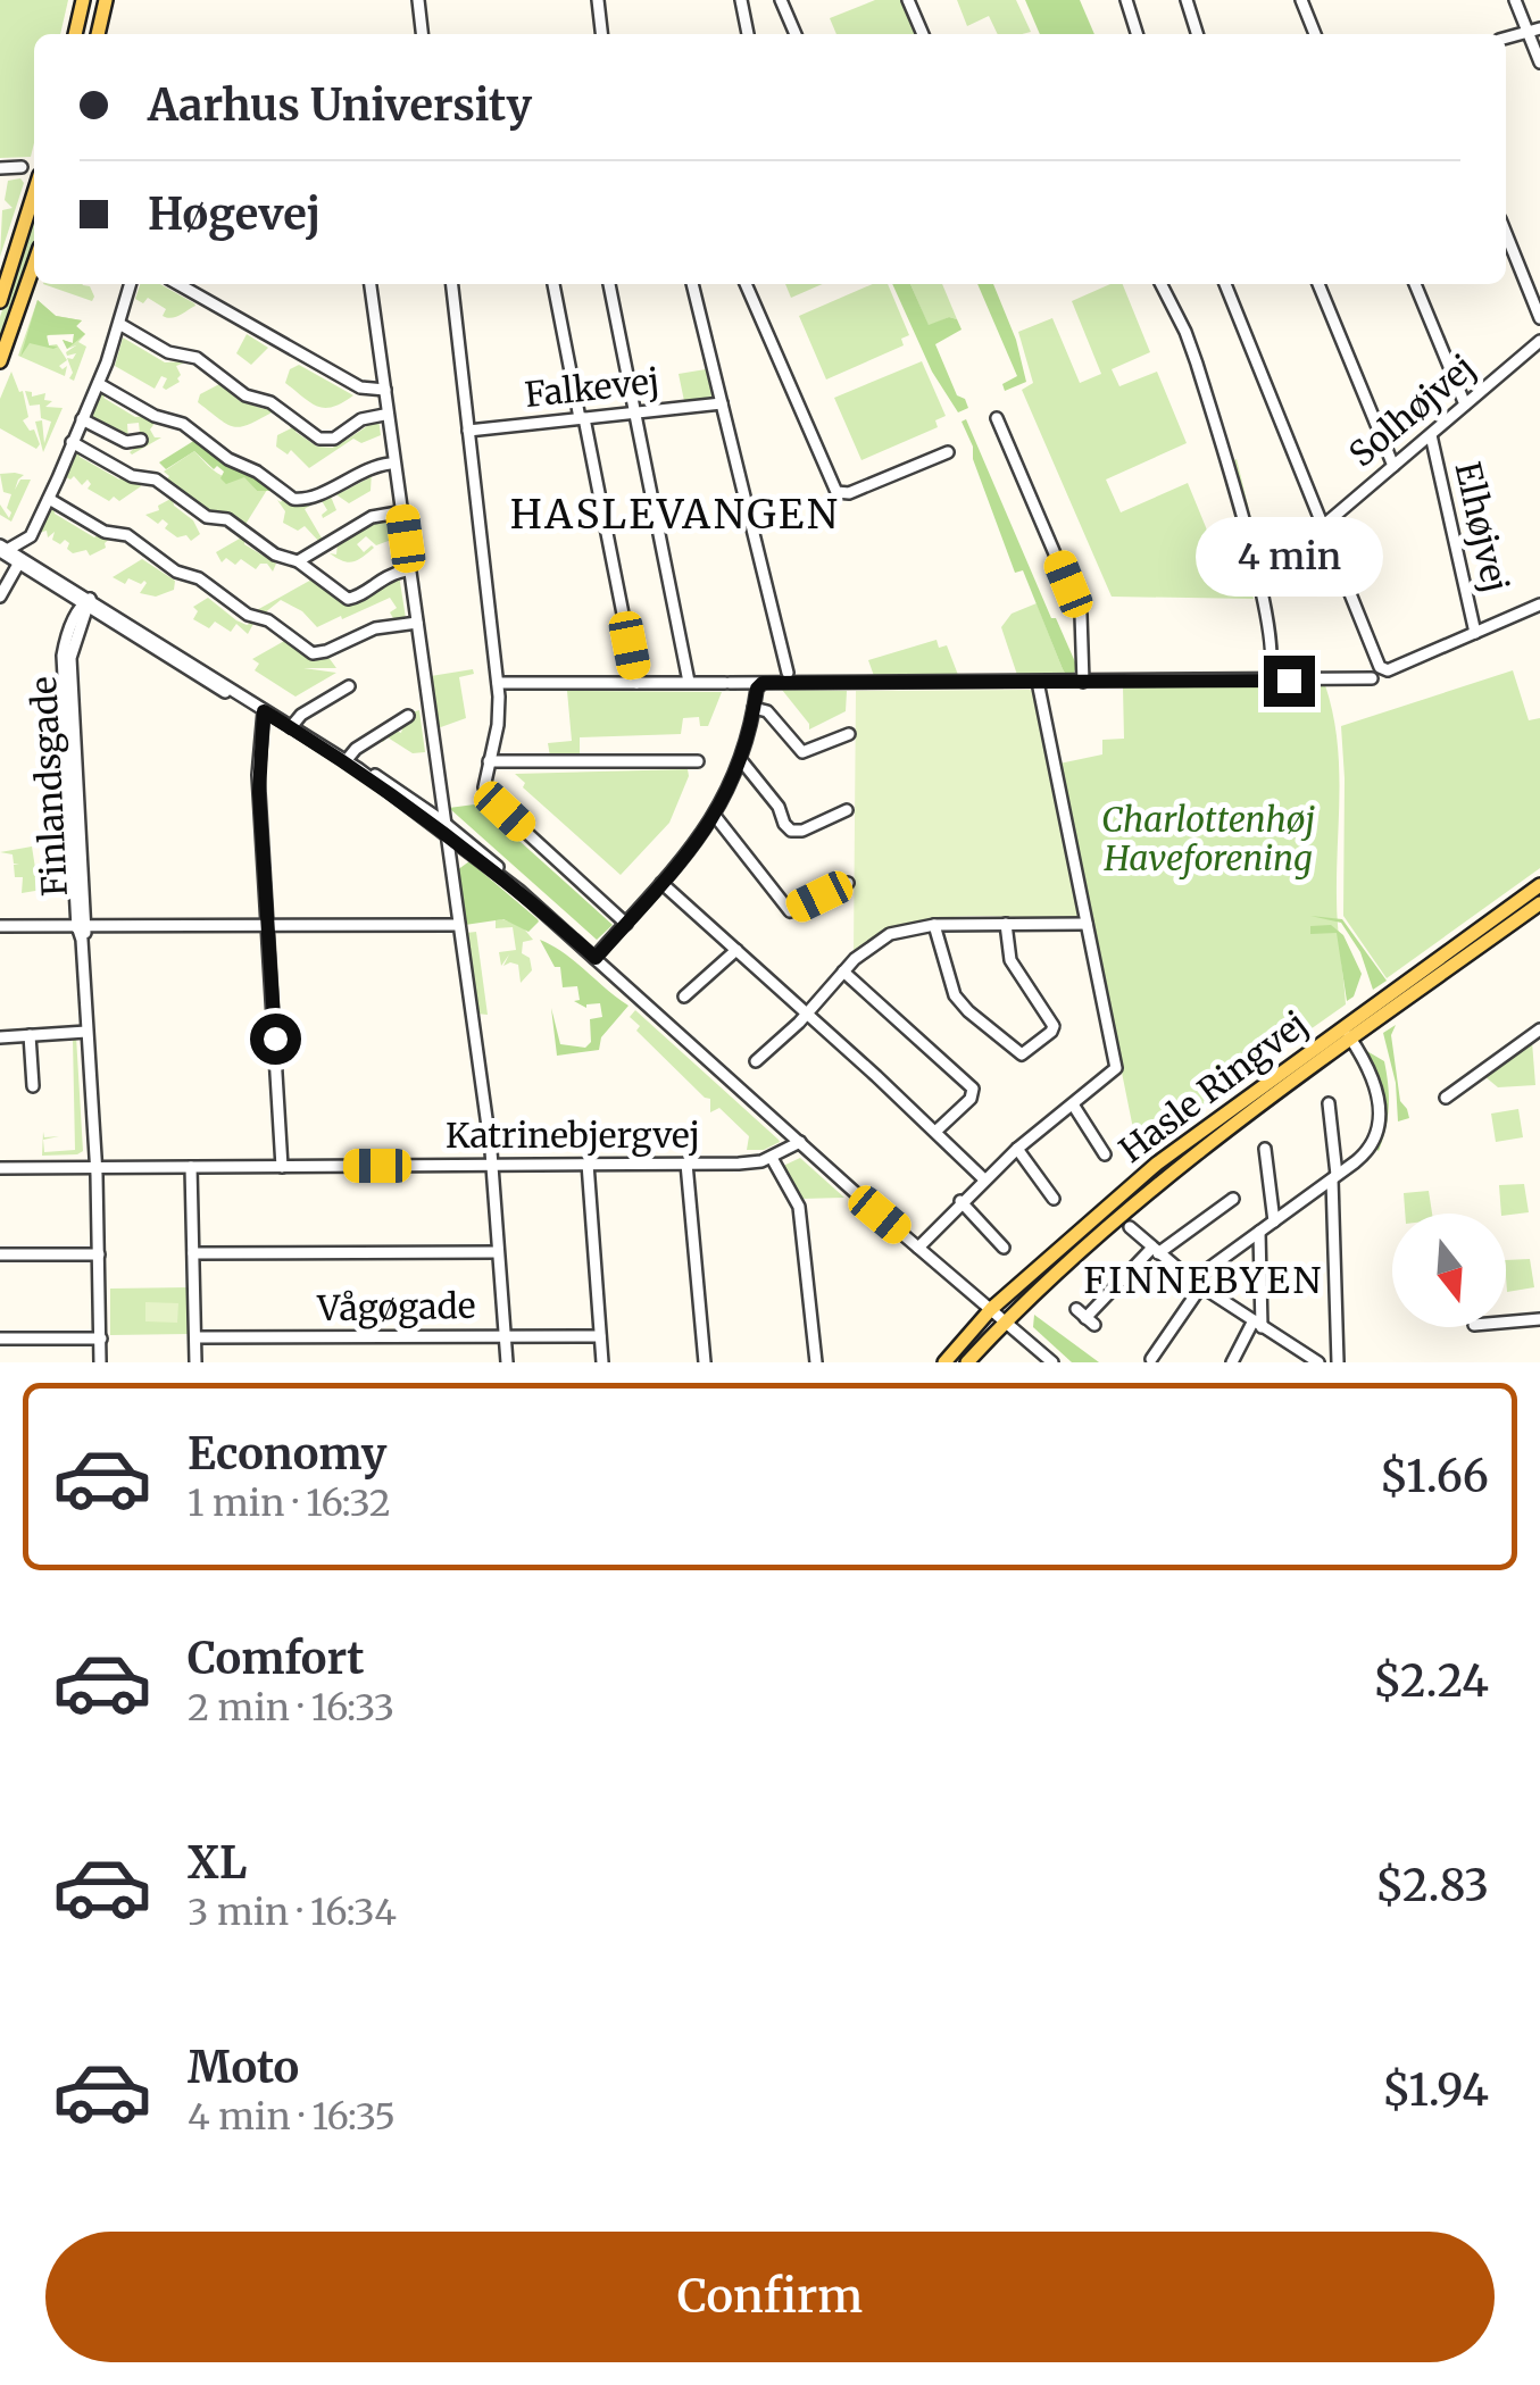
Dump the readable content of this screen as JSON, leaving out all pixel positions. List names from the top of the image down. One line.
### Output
{"streets":{"main road":["Hasle Ringvej"],"street":["Falkevej","Solhøjvej","Elhøjvej","Finlandsgade","Katrinebjergvej","Vågøgade"]},"crossings":[["Solhøjvej","Elhøjvej"],["Finlandsgade","Katrinebjergvej"]],"districts":["HASLEVANGEN","FINNEBYEN"],"parks":["Charlottenhøj Haveforening"],"north":"bottom","page":{"banner":["Aarhus University","Høgevej"],"bubble":"4 min","list":[{"name":"Economy","note":"1 min · 16:32","value":"$1.66"},{"name":"Comfort","note":"2 min · 16:33","value":"$2.24"},{"name":"XL","note":"3 min · 16:34","value":"$2.83"},{"name":"Moto","note":"4 min · 16:35","value":"$1.94"}],"buttons":"Confirm"}}
